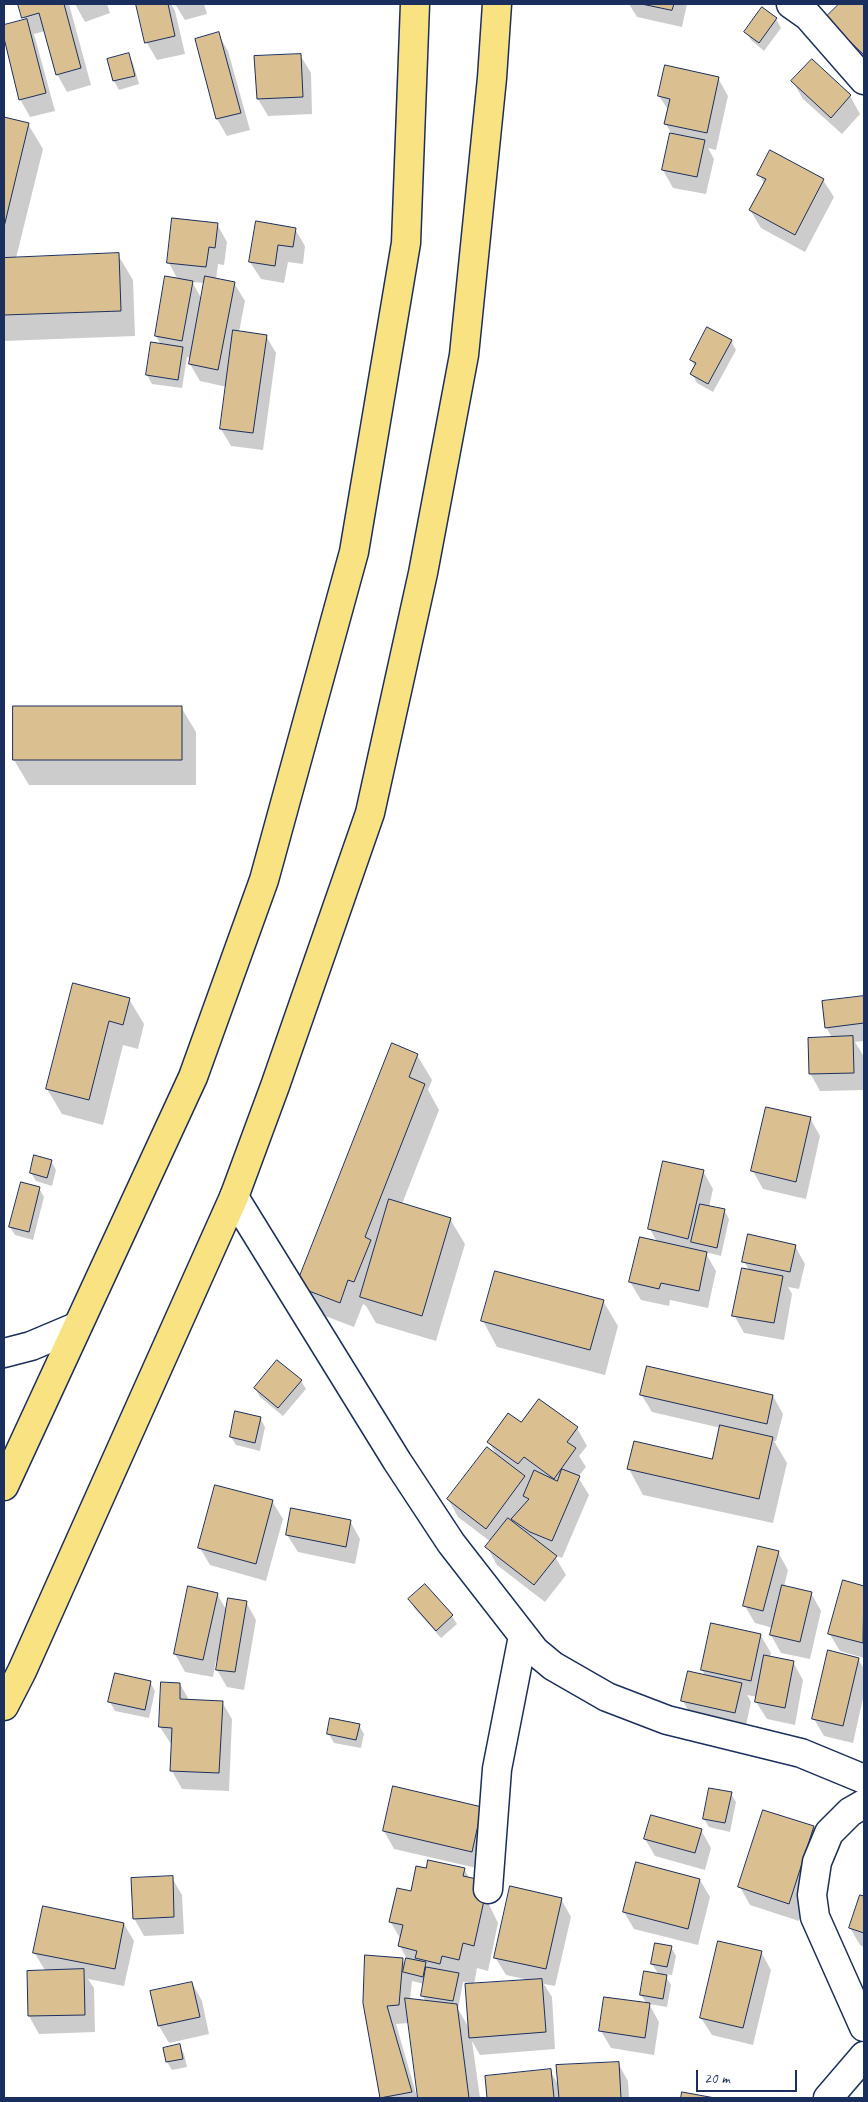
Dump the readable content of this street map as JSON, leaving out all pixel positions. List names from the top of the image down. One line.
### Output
{"scale_bar":"20 m"}
